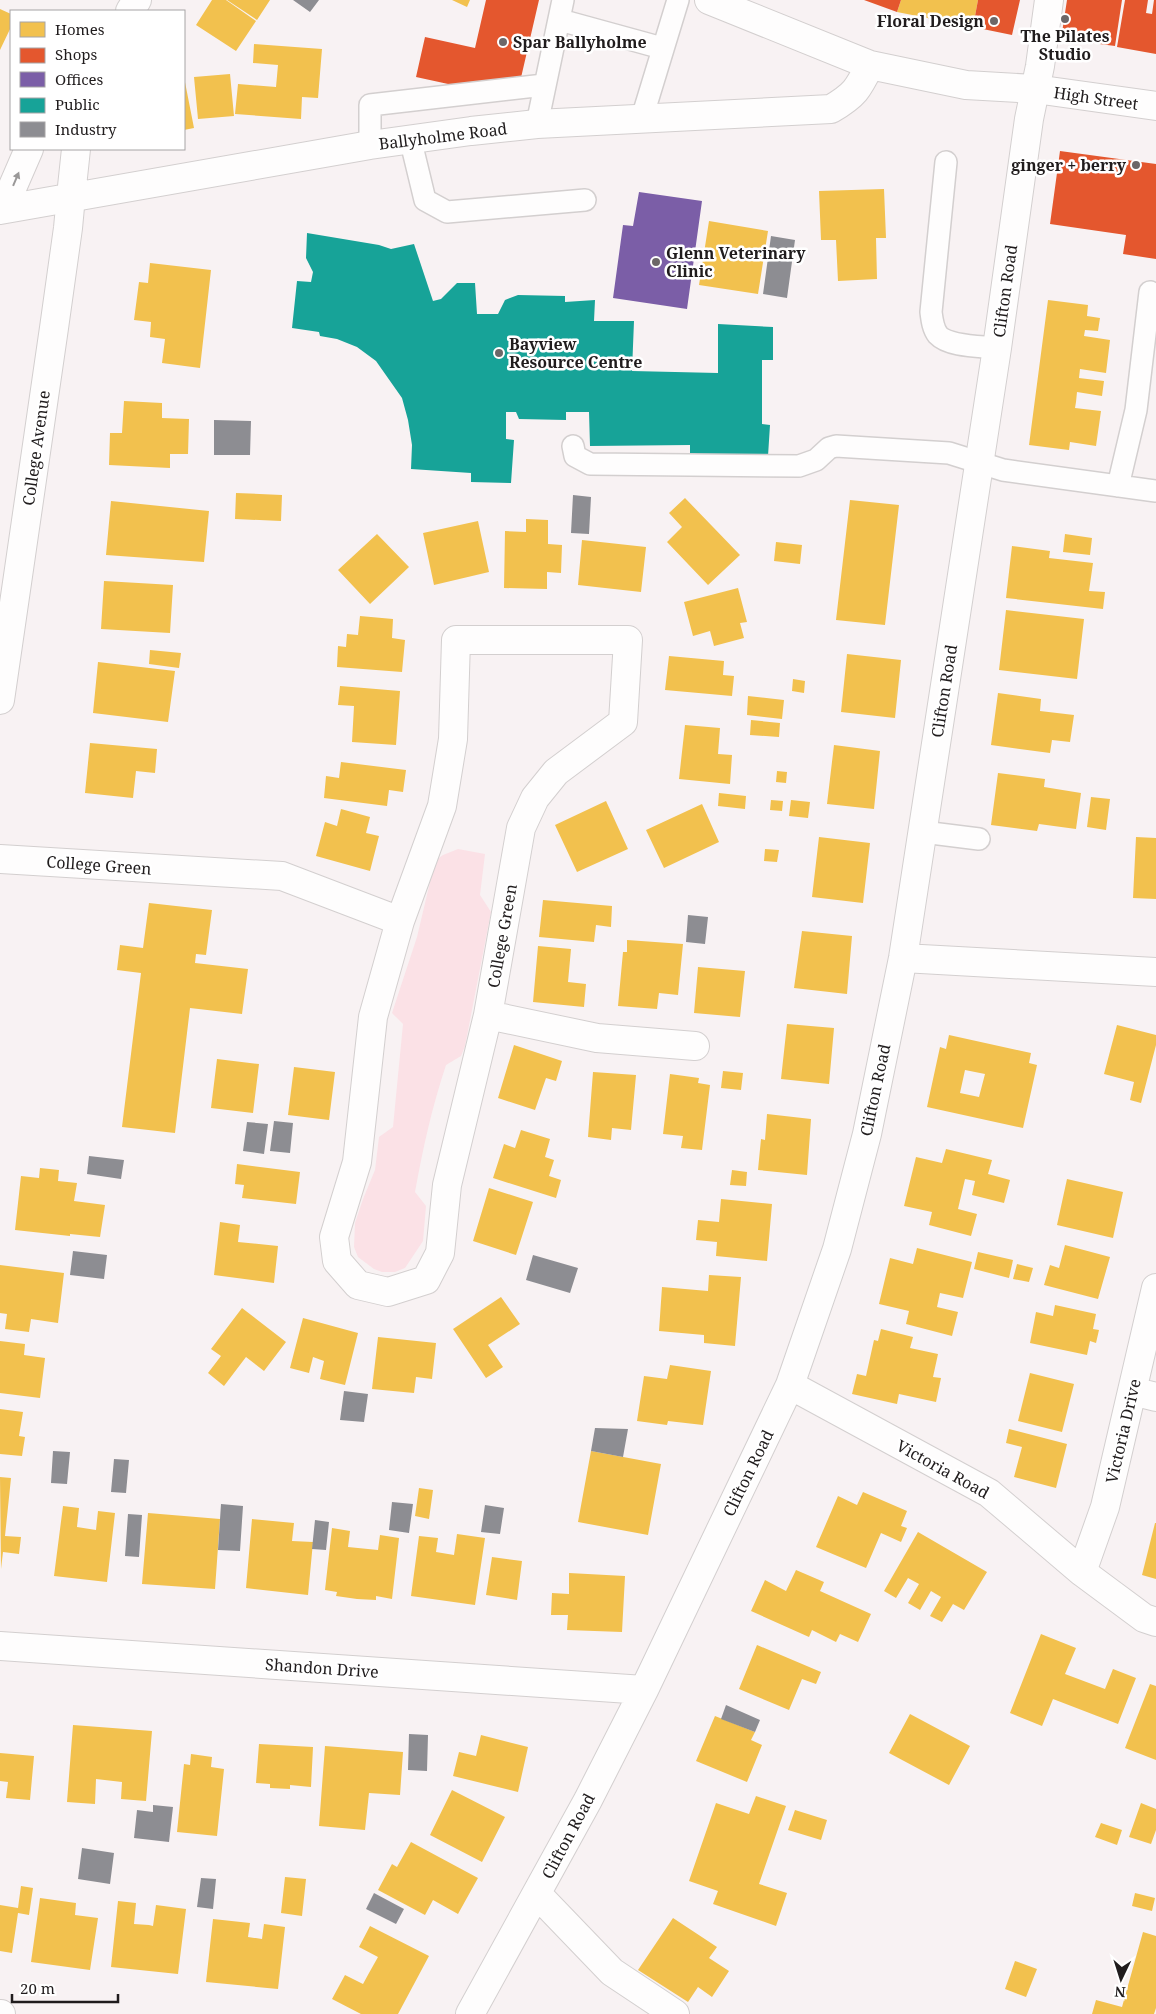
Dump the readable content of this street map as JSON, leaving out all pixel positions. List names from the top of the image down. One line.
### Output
{"streets":{"street":["High Street","Ballyholme Road","Clifton Road","College Avenue","College Green","Victoria Drive","Victoria Road","Shandon Drive"]},"crossings":[["High Street","Ballyholme Road"],["High Street","Clifton Road"],["Ballyholme Road","College Avenue"],["Clifton Road","Victoria Road"],["Clifton Road","Shandon Drive"],["Victoria Drive","Victoria Road"]],"places":["The Pilates Studio","Floral Design","Spar Ballyholme","ginger + berry","Glenn Veterinary Clinic","Bayview Resource Centre"],"legend":["Homes","Shops","Offices","Public","Industry"],"scale_bar":"20 m","north":"bottom"}
